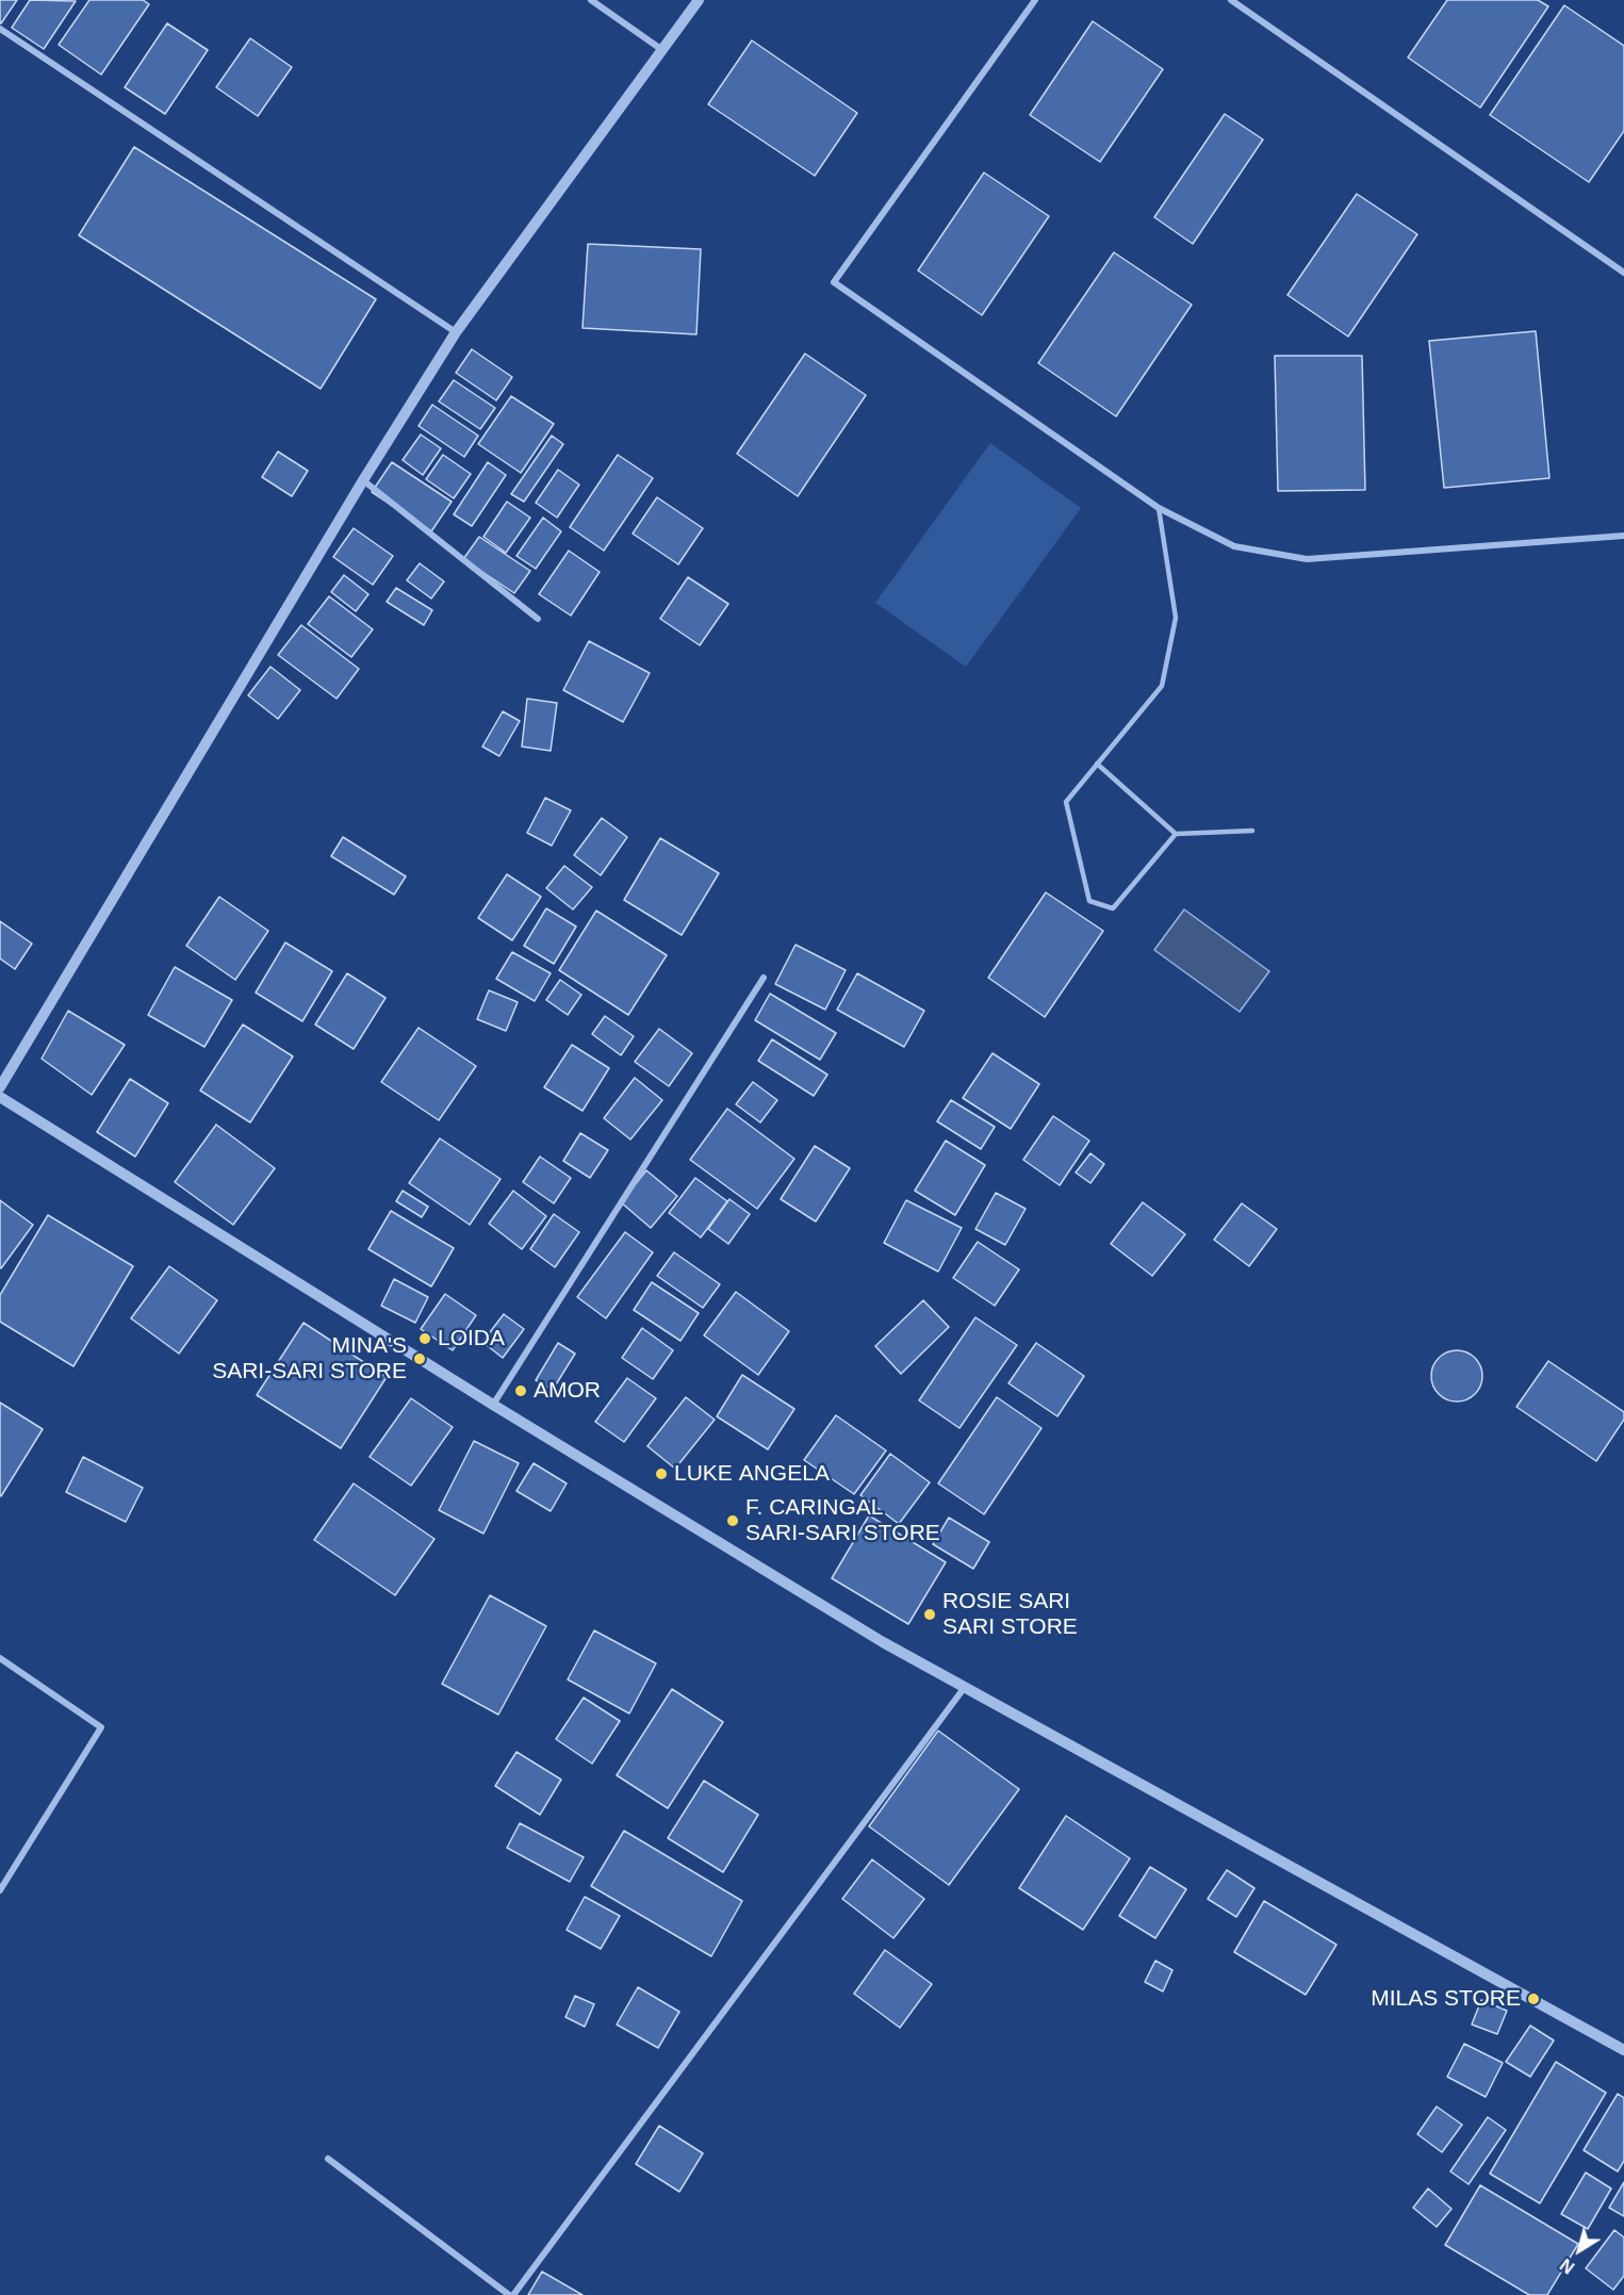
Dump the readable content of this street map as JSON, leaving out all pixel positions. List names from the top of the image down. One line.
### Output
{"places":["LOIDA","MINA'S SARI-SARI STORE","AMOR","LUKE ANGELA","F. CARINGAL SARI-SARI STORE","ROSIE SARI SARI STORE","MILAS STORE"],"north":"bottom left"}
